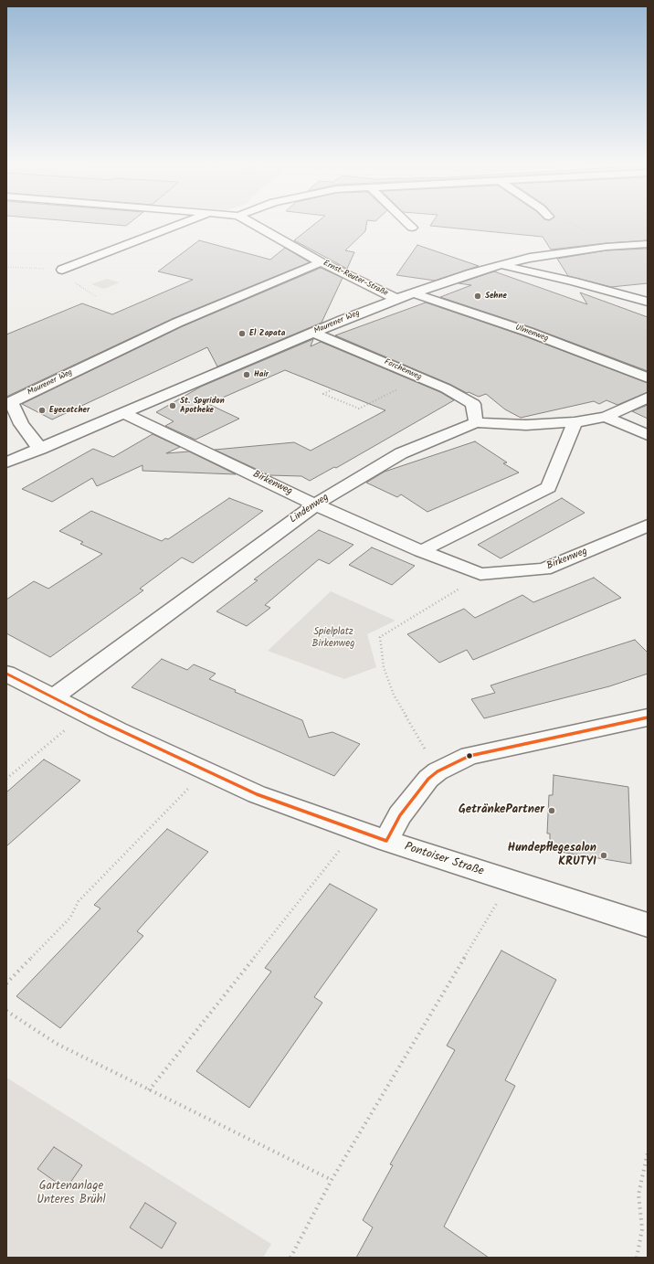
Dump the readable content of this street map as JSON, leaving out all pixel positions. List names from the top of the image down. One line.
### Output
{"streets":{"street":["Ernst-Reuter-Straße","Maurener Weg","Ulmenweg","Forchenweg","Birkenweg","Lindenweg","Pontoiser Straße"]},"crossings":[["Ernst-Reuter-Straße","Maurener Weg"],["Maurener Weg","Ulmenweg"],["Maurener Weg","Forchenweg"],["Maurener Weg","Birkenweg"],["Forchenweg","Lindenweg"],["Birkenweg","Lindenweg"],["Lindenweg","Pontoiser Straße"]],"parks":["Spielplatz Birkenweg","Gartenanlage Unteres Brühl"],"places":["Sehne","El Zapata","Hair","St. Spyridon Apotheke","Eyecatcher","GetränkePartner","Hundepflegesalon KRUTYI"]}
